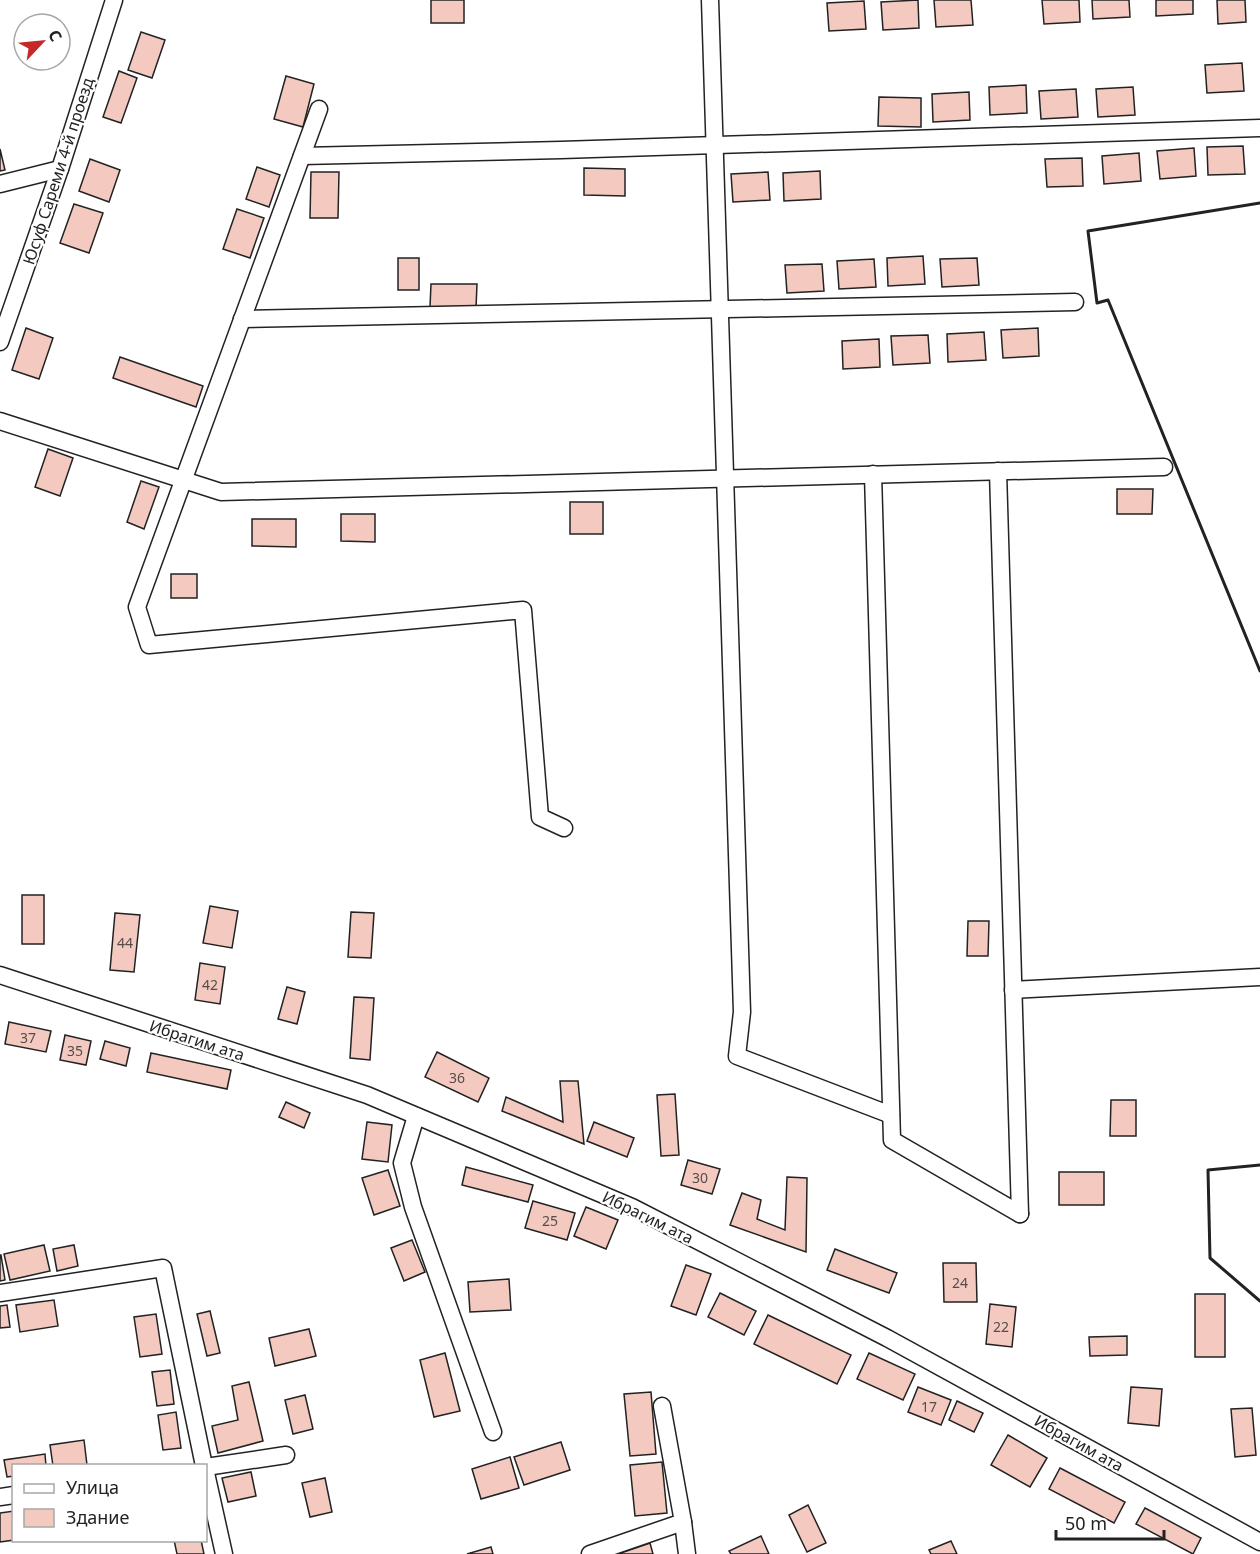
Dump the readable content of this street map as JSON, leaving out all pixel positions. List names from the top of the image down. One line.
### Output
{"streets":{"street":["Юсуф Сареми 4-й проезд","Ибрагим ата"]},"house_numbers":["44","42","37","35","36","30","25","24","22","17"],"legend":["Улица","Здание"],"scale_bar":"50 m","north":"top right"}
